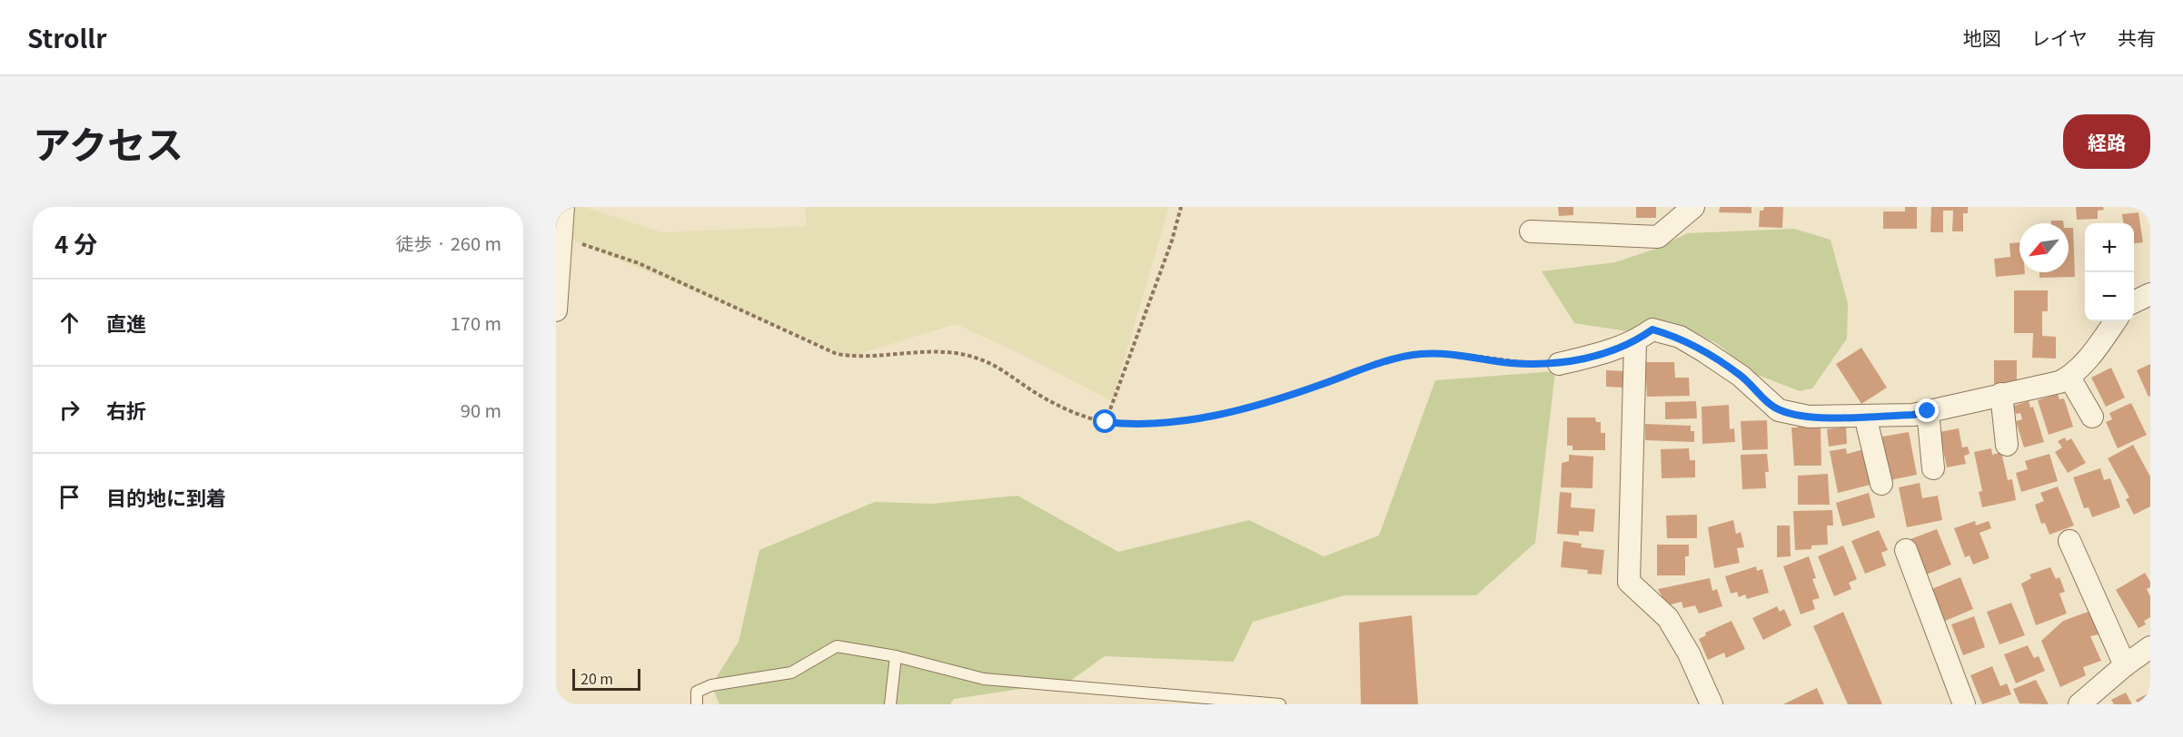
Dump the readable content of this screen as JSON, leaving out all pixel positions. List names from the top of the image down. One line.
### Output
{"scale_bar":"20 m","north":"bottom left","page":{"header":"Strollr","nav":["地図","レイヤ","共有"],"title":"アクセス","buttons":"経路","heading":["4 分","徒歩 · 260 m"],"map_buttons":["+","−"],"list":[["直進","170 m"],["右折","90 m"],"目的地に到着"],"scale":"20 m"}}
